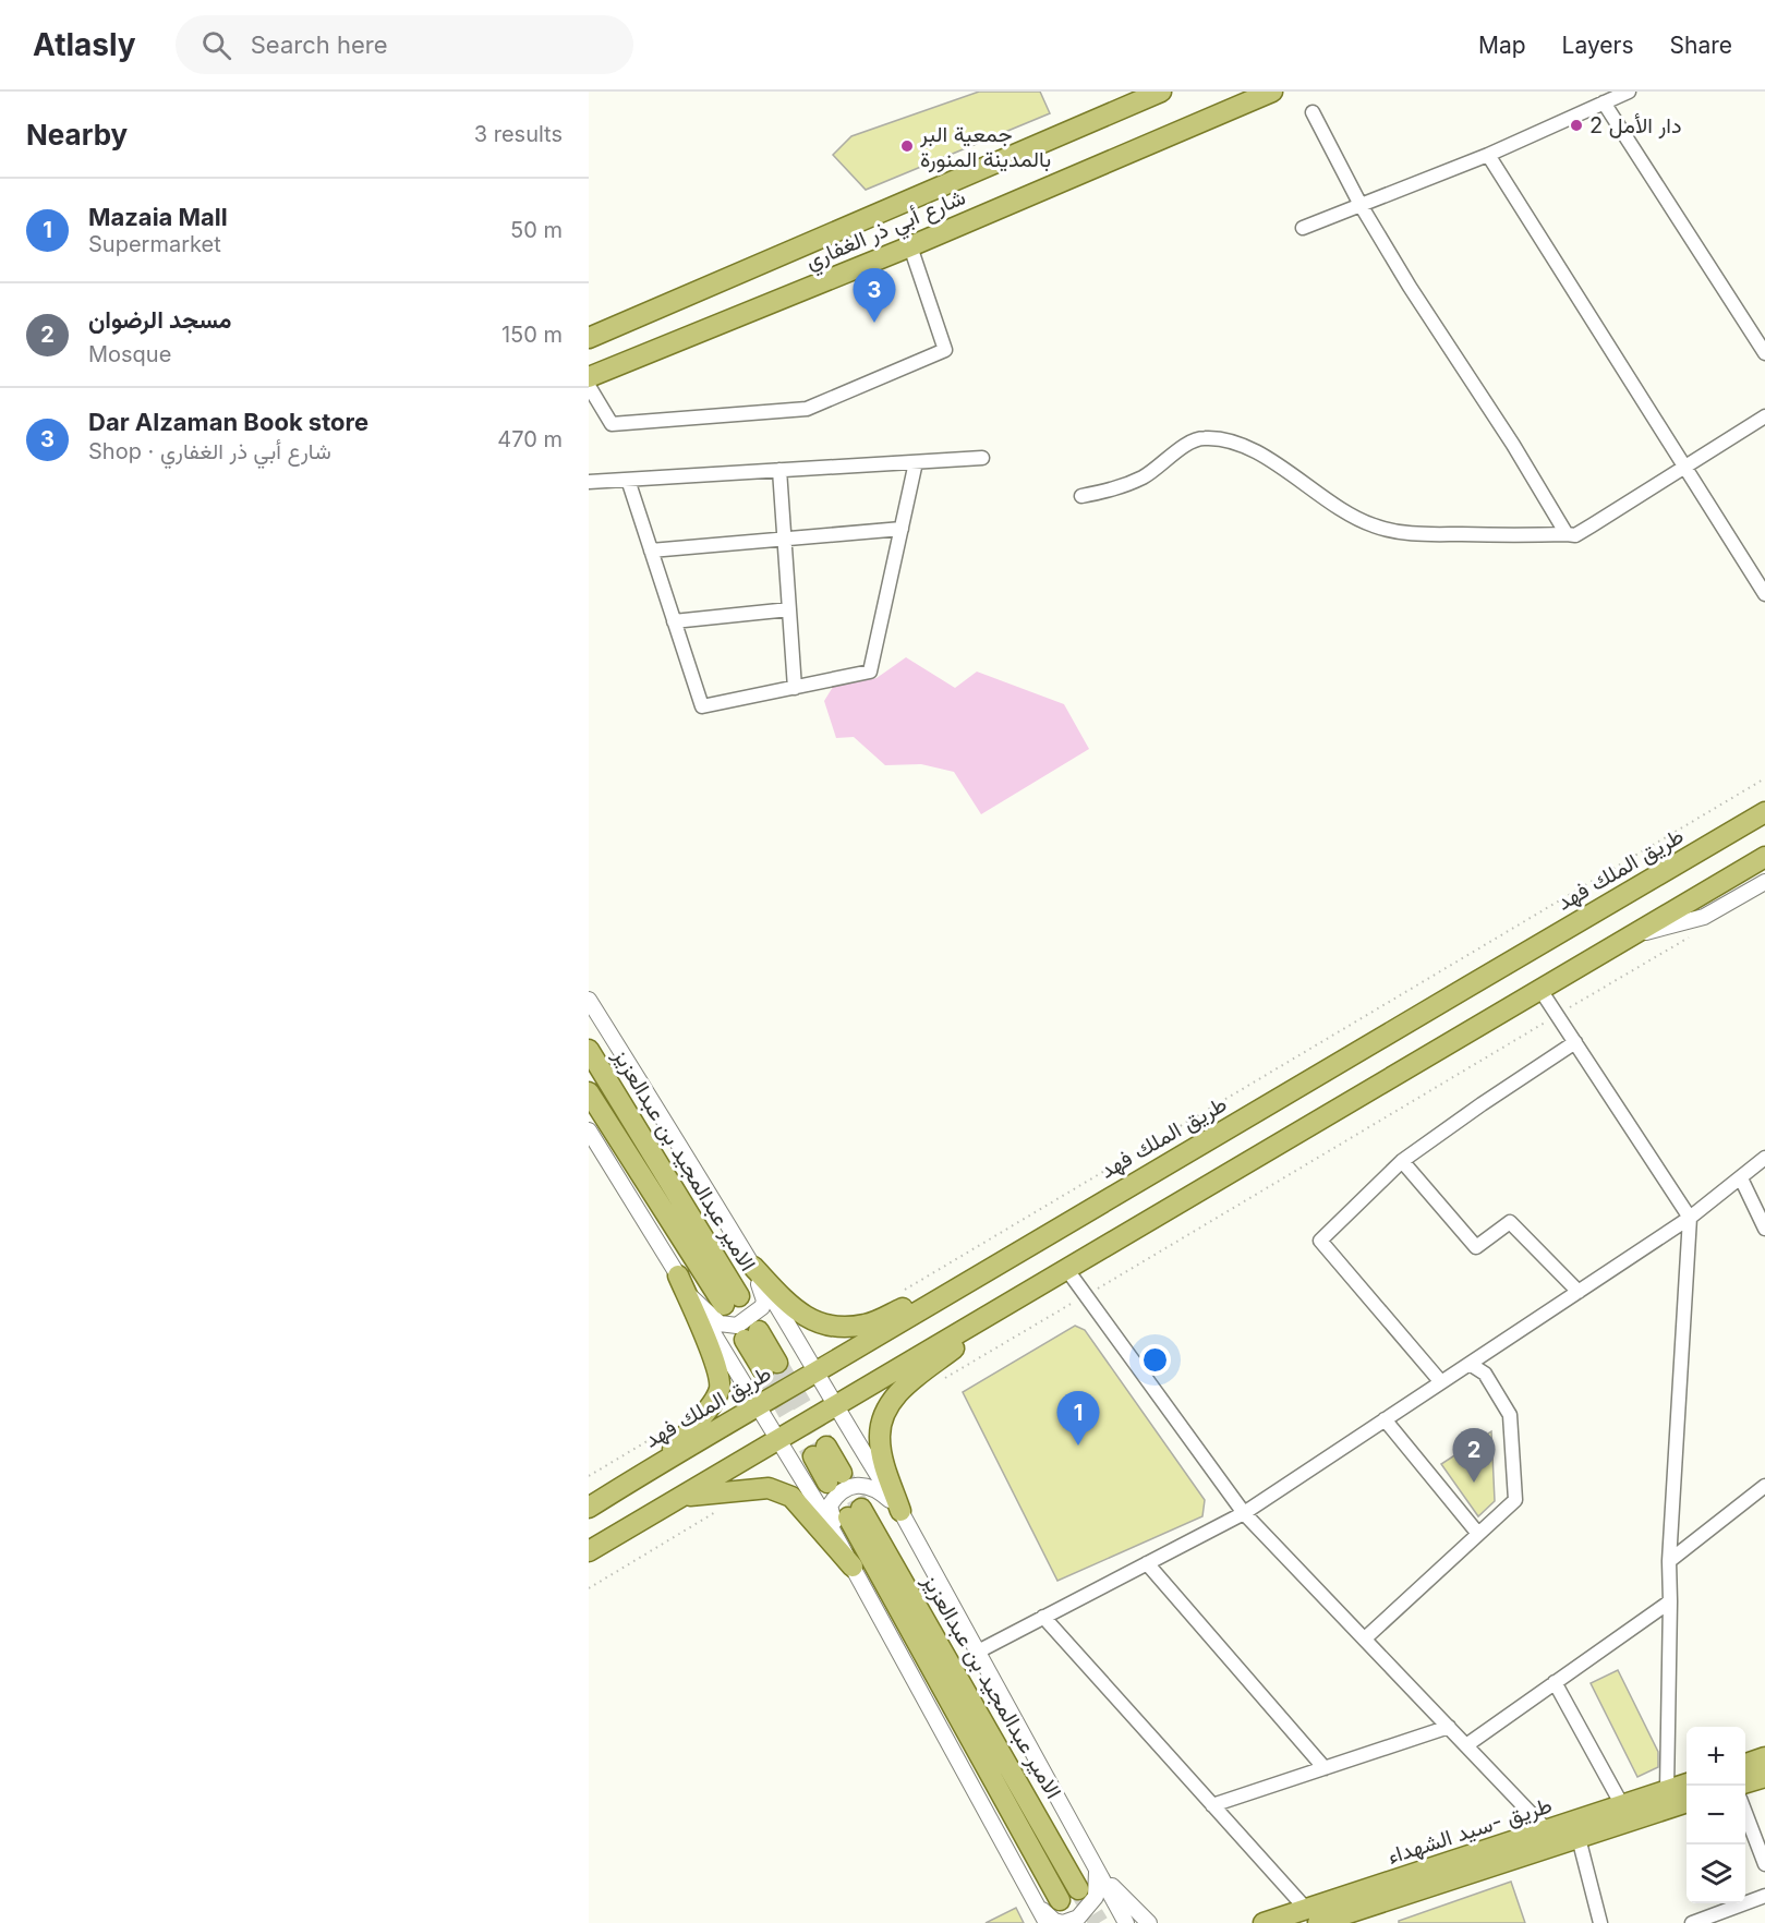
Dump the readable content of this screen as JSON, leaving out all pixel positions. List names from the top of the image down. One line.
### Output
{"streets":{"main road":["شارع أبي ذر الغفاري","طريق الملك فهد","الامير عبدالمجيد بن عبدالعزيز","طريق -سيد الشهداء"]},"places":["دار الأمل 2","جمعية البر بالمدينة المنورة"],"page":{"header":"Atlasly","search":"Search here","nav":["Map","Layers","Share"],"heading":["Nearby","3 results"],"list":[{"mark":"1","name":"Mazaia Mall","note":"Supermarket","value":"50 m"},{"mark":"2","name":"مسجد الرضوان","note":"Mosque","value":"150 m"},{"mark":"3","name":"Dar Alzaman Book store","note":"Shop · شارع أبي ذر الغفاري","value":"470 m"}],"pins":["3","1","2"],"map_buttons":["+","−"]}}
